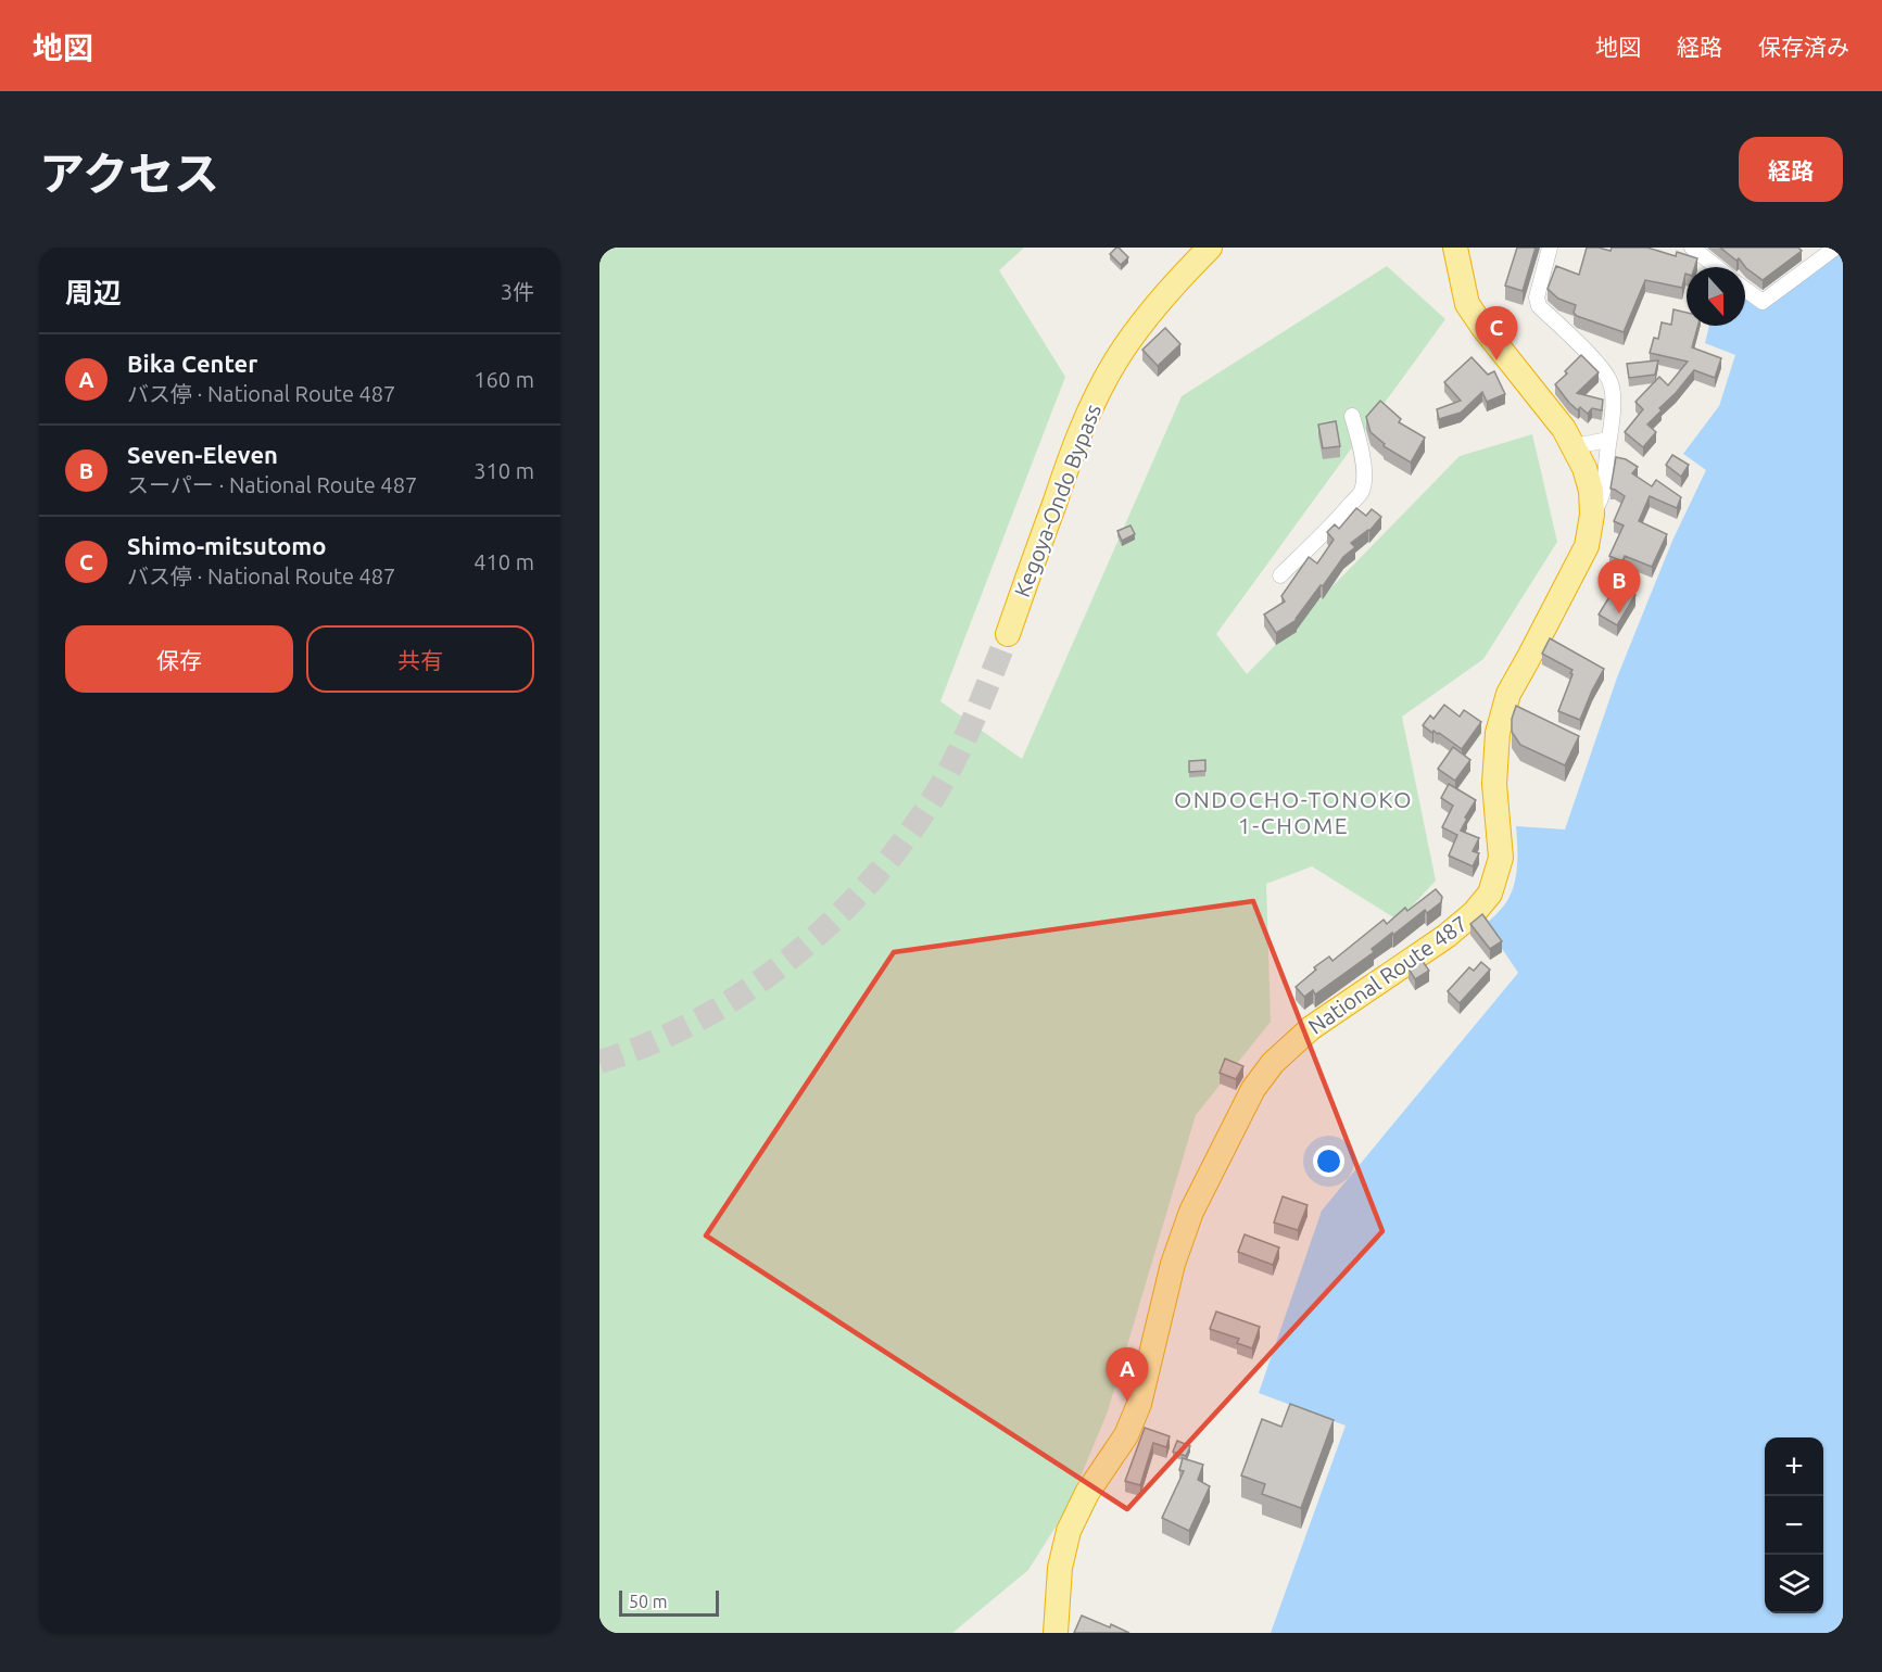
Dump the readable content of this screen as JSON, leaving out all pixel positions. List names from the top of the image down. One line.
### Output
{"streets":{"highway":["Kegoya-Ondo Bypass","National Route 487"]},"districts":["ONDOCHO-TONOKO 1-CHOME"],"scale_bar":"50 m","north":"bottom","page":{"header":"地図","nav":["地図","経路","保存済み"],"title":"アクセス","buttons":["経路",["保存","共有"]],"heading":["周辺","3件"],"pins":["C","B","A"],"list":[{"mark":"A","name":"Bika Center","note":"バス停 · National Route 487","value":"160 m"},{"mark":"B","name":"Seven-Eleven","note":"スーパー · National Route 487","value":"310 m"},{"mark":"C","name":"Shimo-mitsutomo","note":"バス停 · National Route 487","value":"410 m"}],"map_buttons":["+","−"],"scale":"50 m"}}
